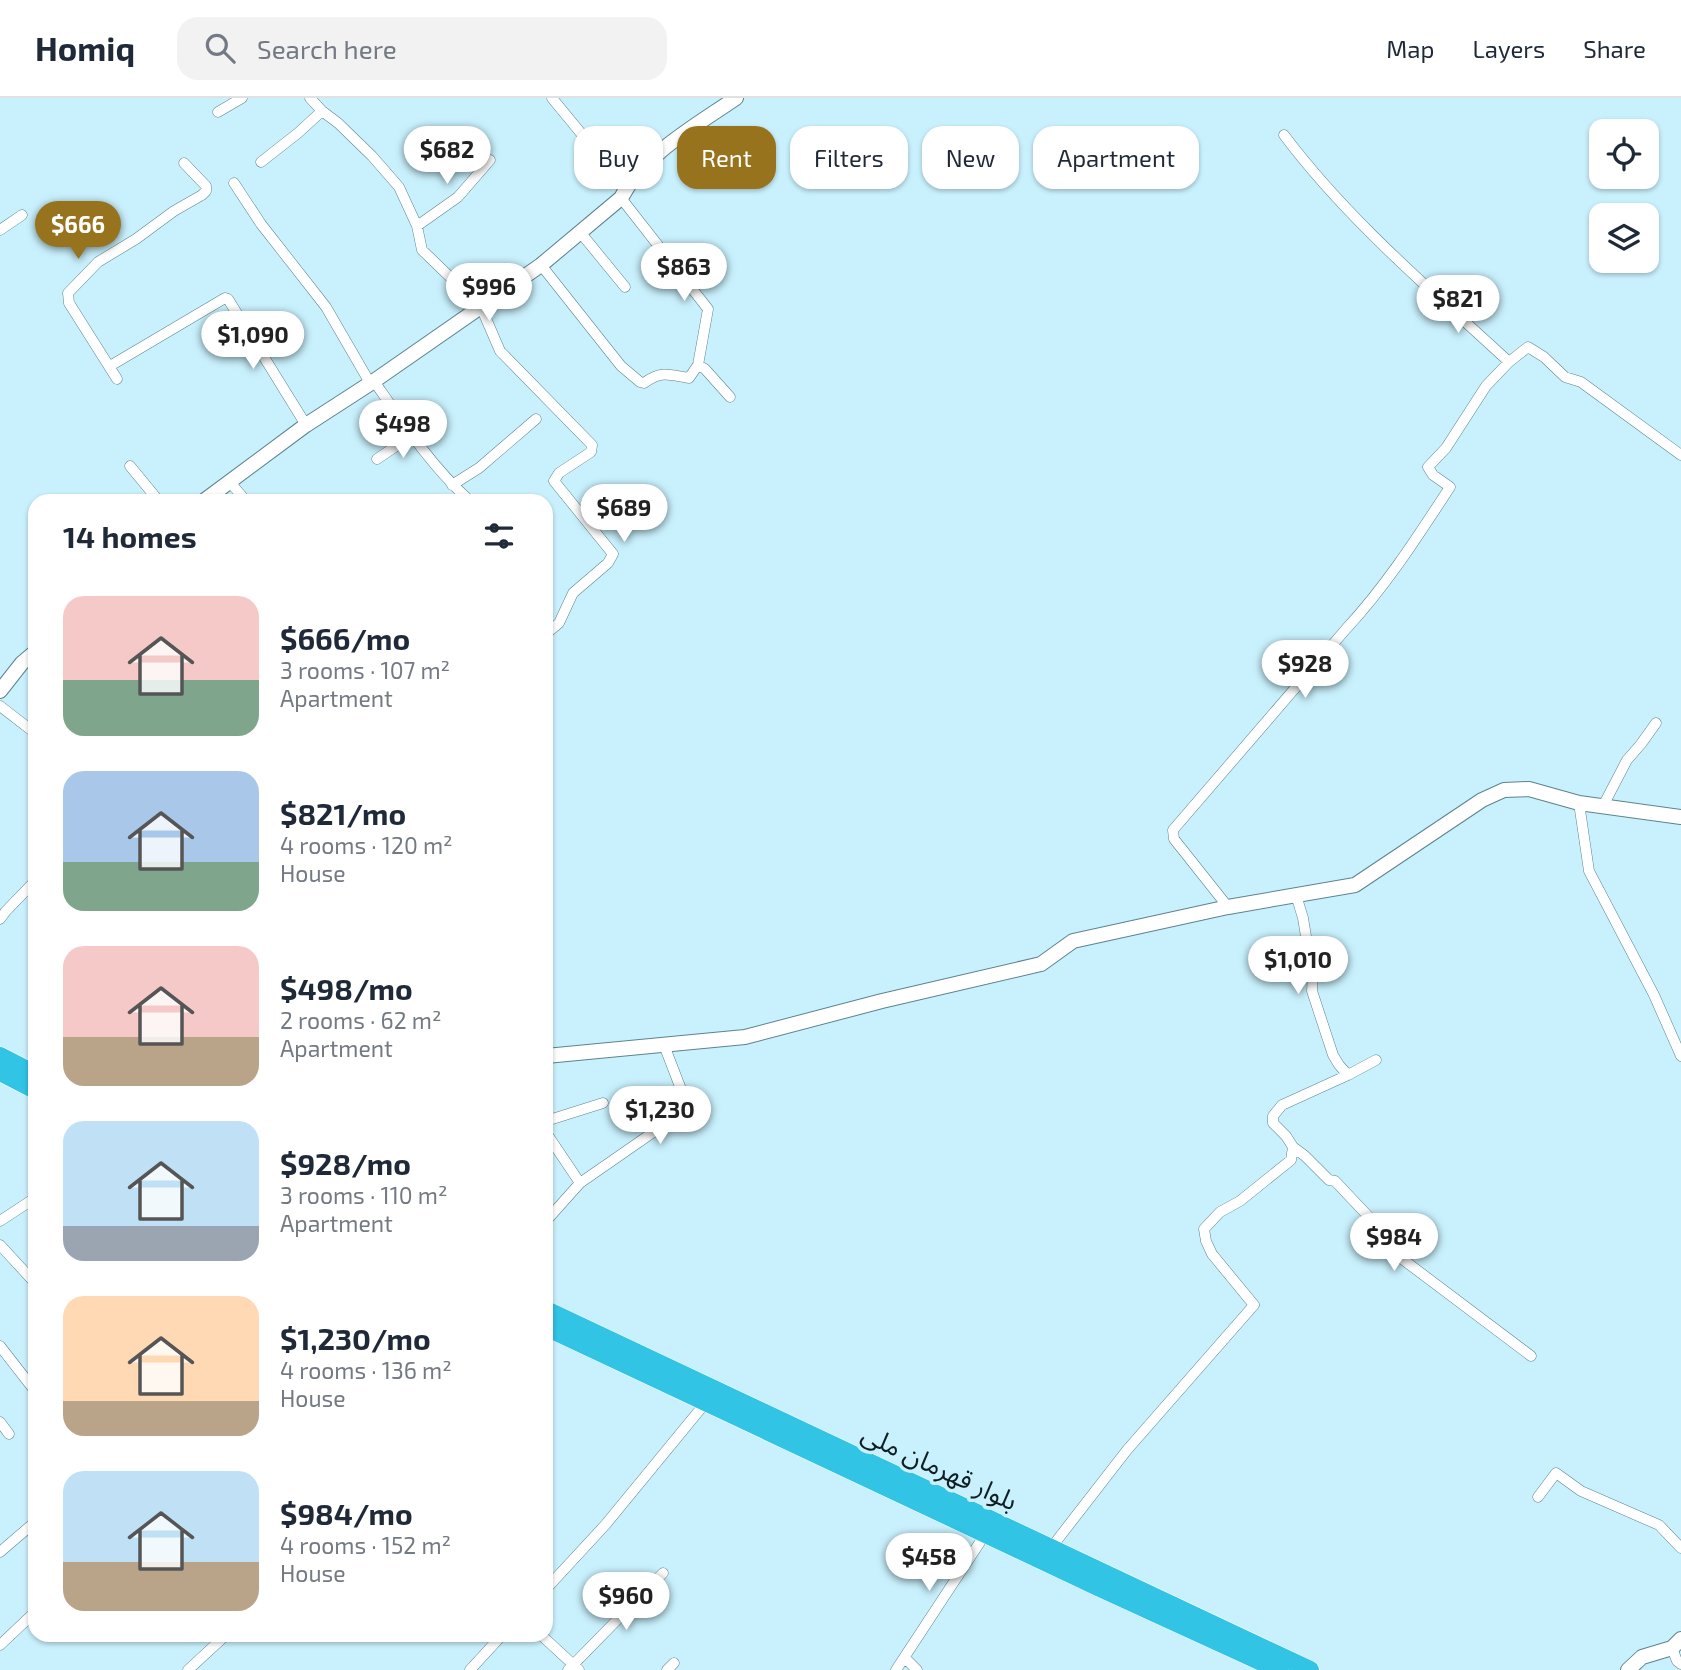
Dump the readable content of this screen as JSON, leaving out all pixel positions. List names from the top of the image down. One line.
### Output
{"streets":{"highway":["بلوار قهرمان ملی"]},"page":{"header":"Homiq","search":"Search here","nav":["Map","Layers","Share"],"price":["$682","$666","$863","$996","$821","$1,090","$498","$689","$928","$1,010","$1,230","$984","$458","$960"],"chip":["Buy","Rent","Filters","New","Apartment"],"heading":"14 homes","list":[{"name":"$666/mo","note":"3 rooms · 107 m² · Apartment"},{"name":"$821/mo","note":"4 rooms · 120 m² · House"},{"name":"$498/mo","note":"2 rooms · 62 m² · Apartment"},{"name":"$928/mo","note":"3 rooms · 110 m² · Apartment"},{"name":"$1,230/mo","note":"4 rooms · 136 m² · House"},{"name":"$984/mo","note":"4 rooms · 152 m² · House"}]}}
